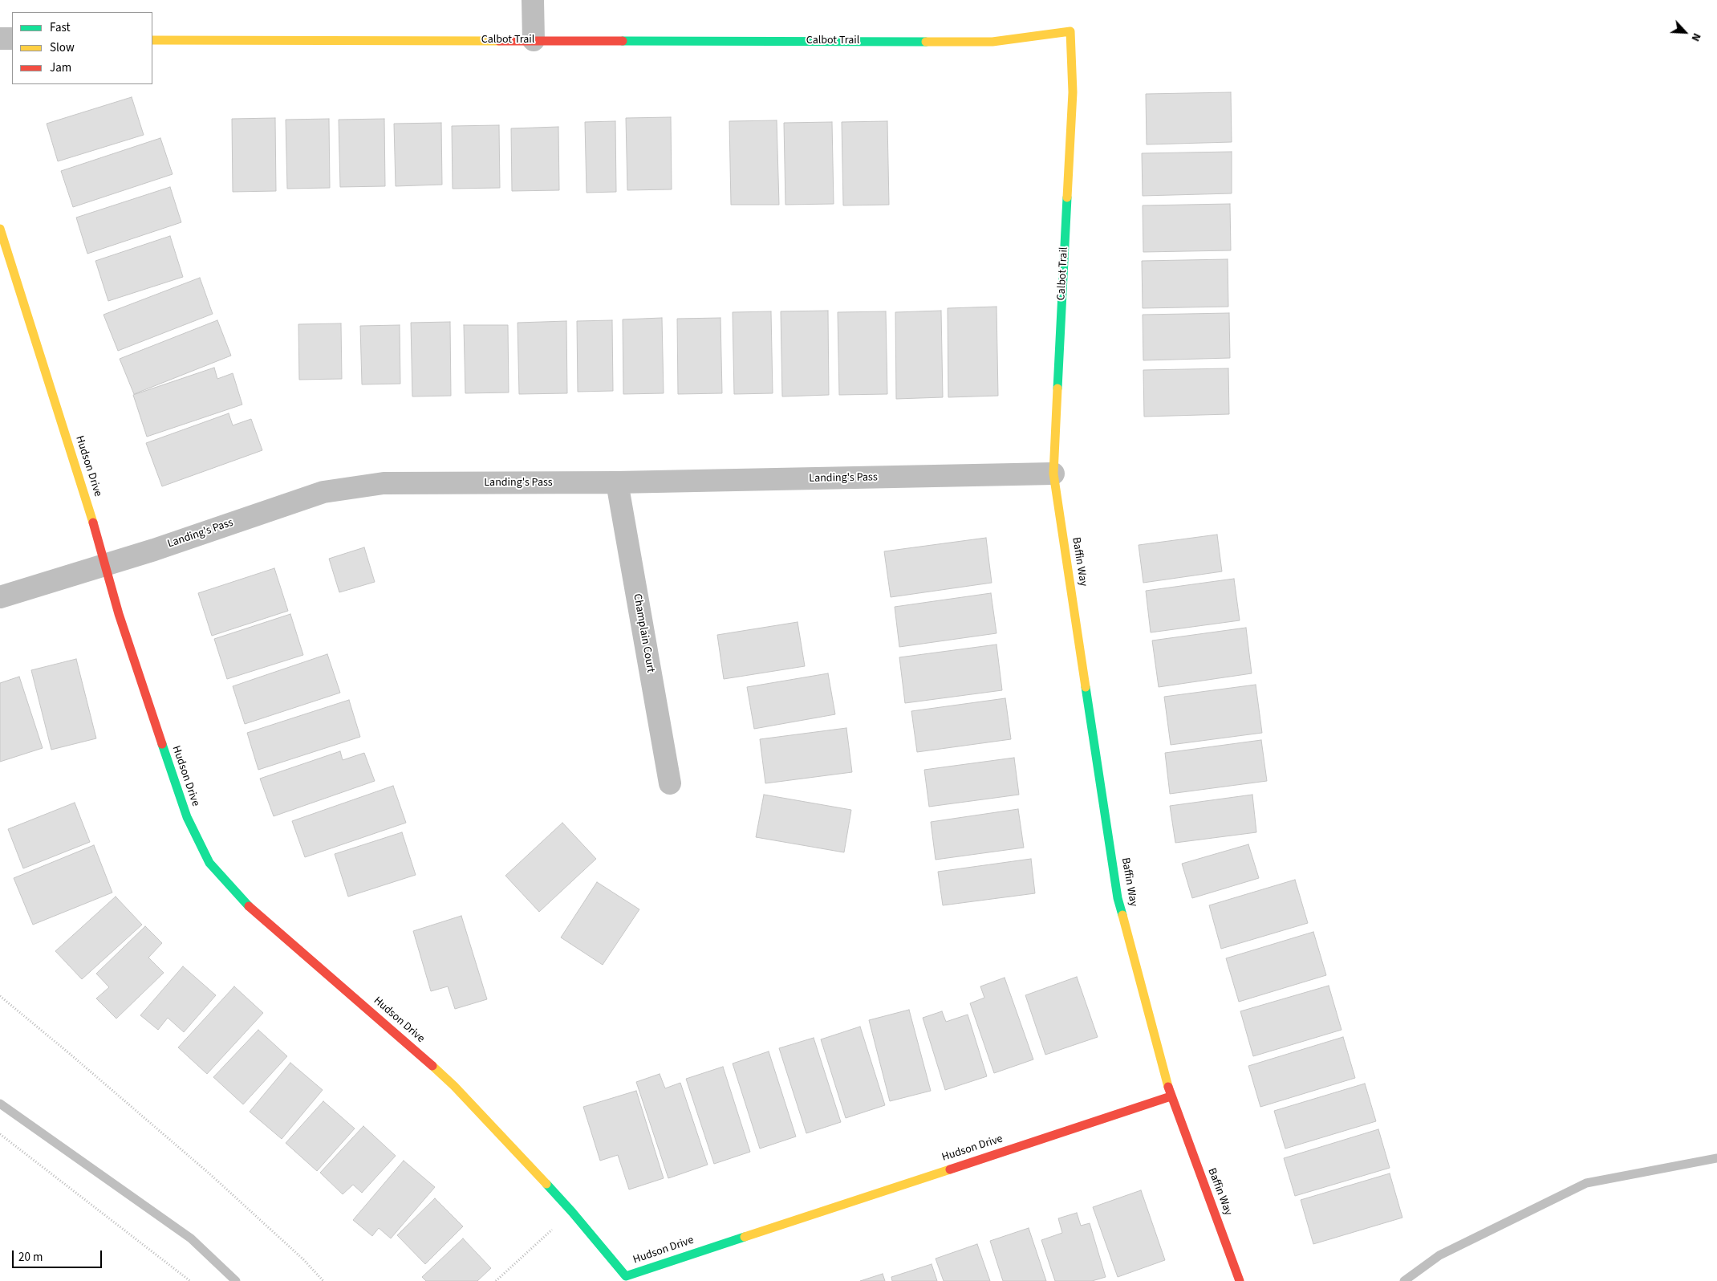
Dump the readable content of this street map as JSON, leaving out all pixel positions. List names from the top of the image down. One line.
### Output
{"streets":{"street":["Calbot Trail","Hudson Drive","Landing's Pass","Baffin Way","Champlain Court"]},"crossings":[["Calbot Trail","Landing's Pass"],["Calbot Trail","Baffin Way"],["Hudson Drive","Landing's Pass"],["Hudson Drive","Baffin Way"],["Landing's Pass","Baffin Way"],["Landing's Pass","Champlain Court"]],"legend":["Fast","Slow","Jam"],"scale_bar":"20 m","north":"bottom right"}
